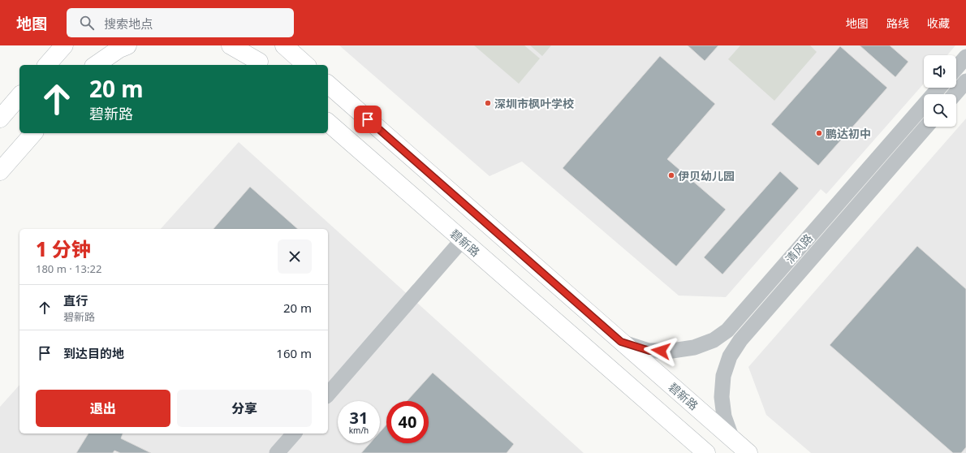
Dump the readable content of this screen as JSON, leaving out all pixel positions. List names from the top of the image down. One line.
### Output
{"streets":{"main road":["碧新路"],"street":["清风路"]},"crossings":[["碧新路","清风路"]],"places":["深圳市枫叶学校","鹏达初中","伊贝幼儿园"],"page":{"header":"地图","search":"搜索地点","nav":["地图","路线","收藏"],"turn":["20 m","碧新路"],"heading":["1 分钟","180 m · 13:22"],"list":[{"name":"直行","note":"碧新路","value":"20 m"},{"name":"到达目的地","value":"160 m"}],"buttons":["退出","分享"],"speed":"31 km/h","limit":"40"}}
